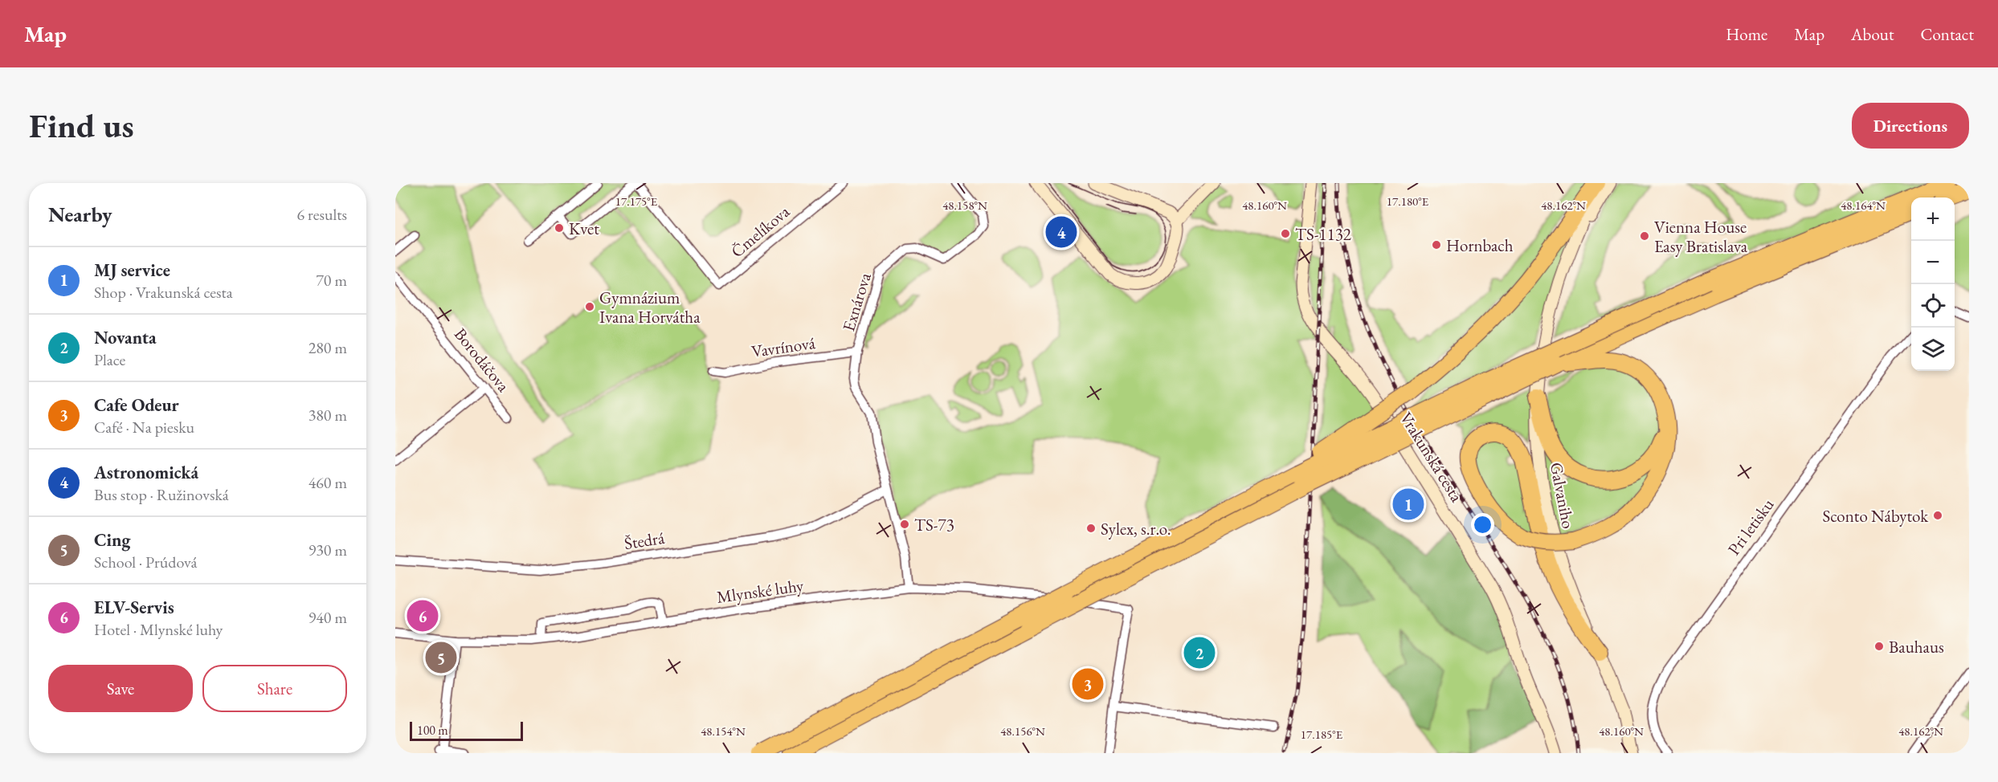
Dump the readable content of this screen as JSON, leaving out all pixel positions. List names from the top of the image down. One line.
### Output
{"streets":{"main road":["Vrakunská cesta","Galvaniho"],"street":["Čmelíkova","Exnárova","Vavrínová","Borodáčova","Pri letisku","Štedrá","Mlynské luhy"]},"crossings":[["Exnárova","Vavrínová"]],"places":["Kvet","TS-1132","Vienna House Easy Bratislava","Hornbach","Gymnázium Ivana Horvátha","Sconto Nábytok","TS-73","Sylex, s.r.o.","Bauhaus"],"scale_bar":"100 m","page":{"header":"Map","nav":["Home","Map","About","Contact"],"buttons":["Directions",["Save","Share"]],"title":"Find us","heading":["Nearby","6 results"],"map_buttons":["+","−"],"pins":["4","1","6","2","5","3"],"list":[{"mark":"1","name":"MJ service","note":"Shop · Vrakunská cesta","value":"70 m"},{"mark":"2","name":"Novanta","note":"Place","value":"280 m"},{"mark":"3","name":"Cafe Odeur","note":"Café · Na piesku","value":"380 m"},{"mark":"4","name":"Astronomická","note":"Bus stop · Ružinovská","value":"460 m"},{"mark":"5","name":"Cing","note":"School · Prúdová","value":"930 m"},{"mark":"6","name":"ELV-Servis","note":"Hotel · Mlynské luhy","value":"940 m"}],"scale":"100 m"},"coordinates":["17.175°E","17.180°E","48.158°N","48.162°N","48.164°N","48.160°N","48.154°N","48.156°N","17.185°E"]}
